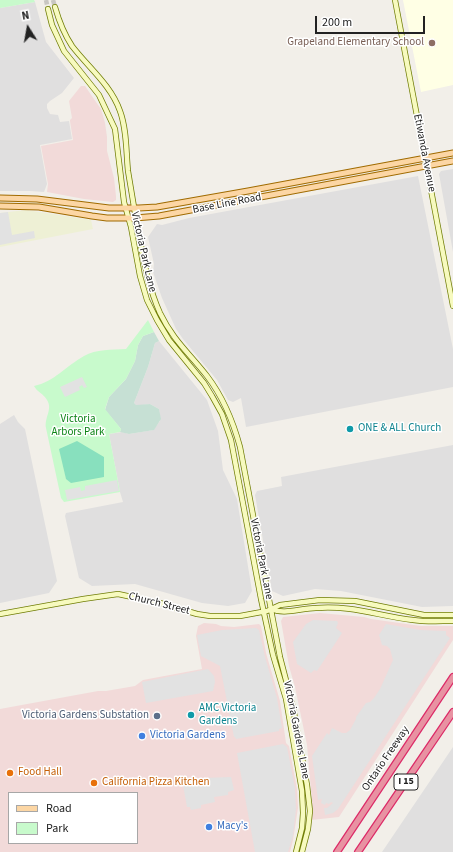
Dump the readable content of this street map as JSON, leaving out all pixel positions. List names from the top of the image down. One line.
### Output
{"streets":{"highway":["Ontario Freeway","I 15"],"main road":["Etiwanda Avenue","Base Line Road","Victoria Park Lane","Church Street","Victoria Gardens Lane"]},"crossings":[["Etiwanda Avenue","Base Line Road"],["Base Line Road","Victoria Park Lane"],["Victoria Park Lane","Church Street"],["Victoria Park Lane","Victoria Gardens Lane"],["Church Street","Victoria Gardens Lane"]],"parks":["Victoria Arbors Park"],"places":["Grapeland Elementary School","ONE & ALL Church","AMC Victoria Gardens","Victoria Gardens Substation","Victoria Gardens","Food Hall","California Pizza Kitchen","Macy's"],"legend":["Road","Park"],"scale_bar":"200 m","north":"top"}
